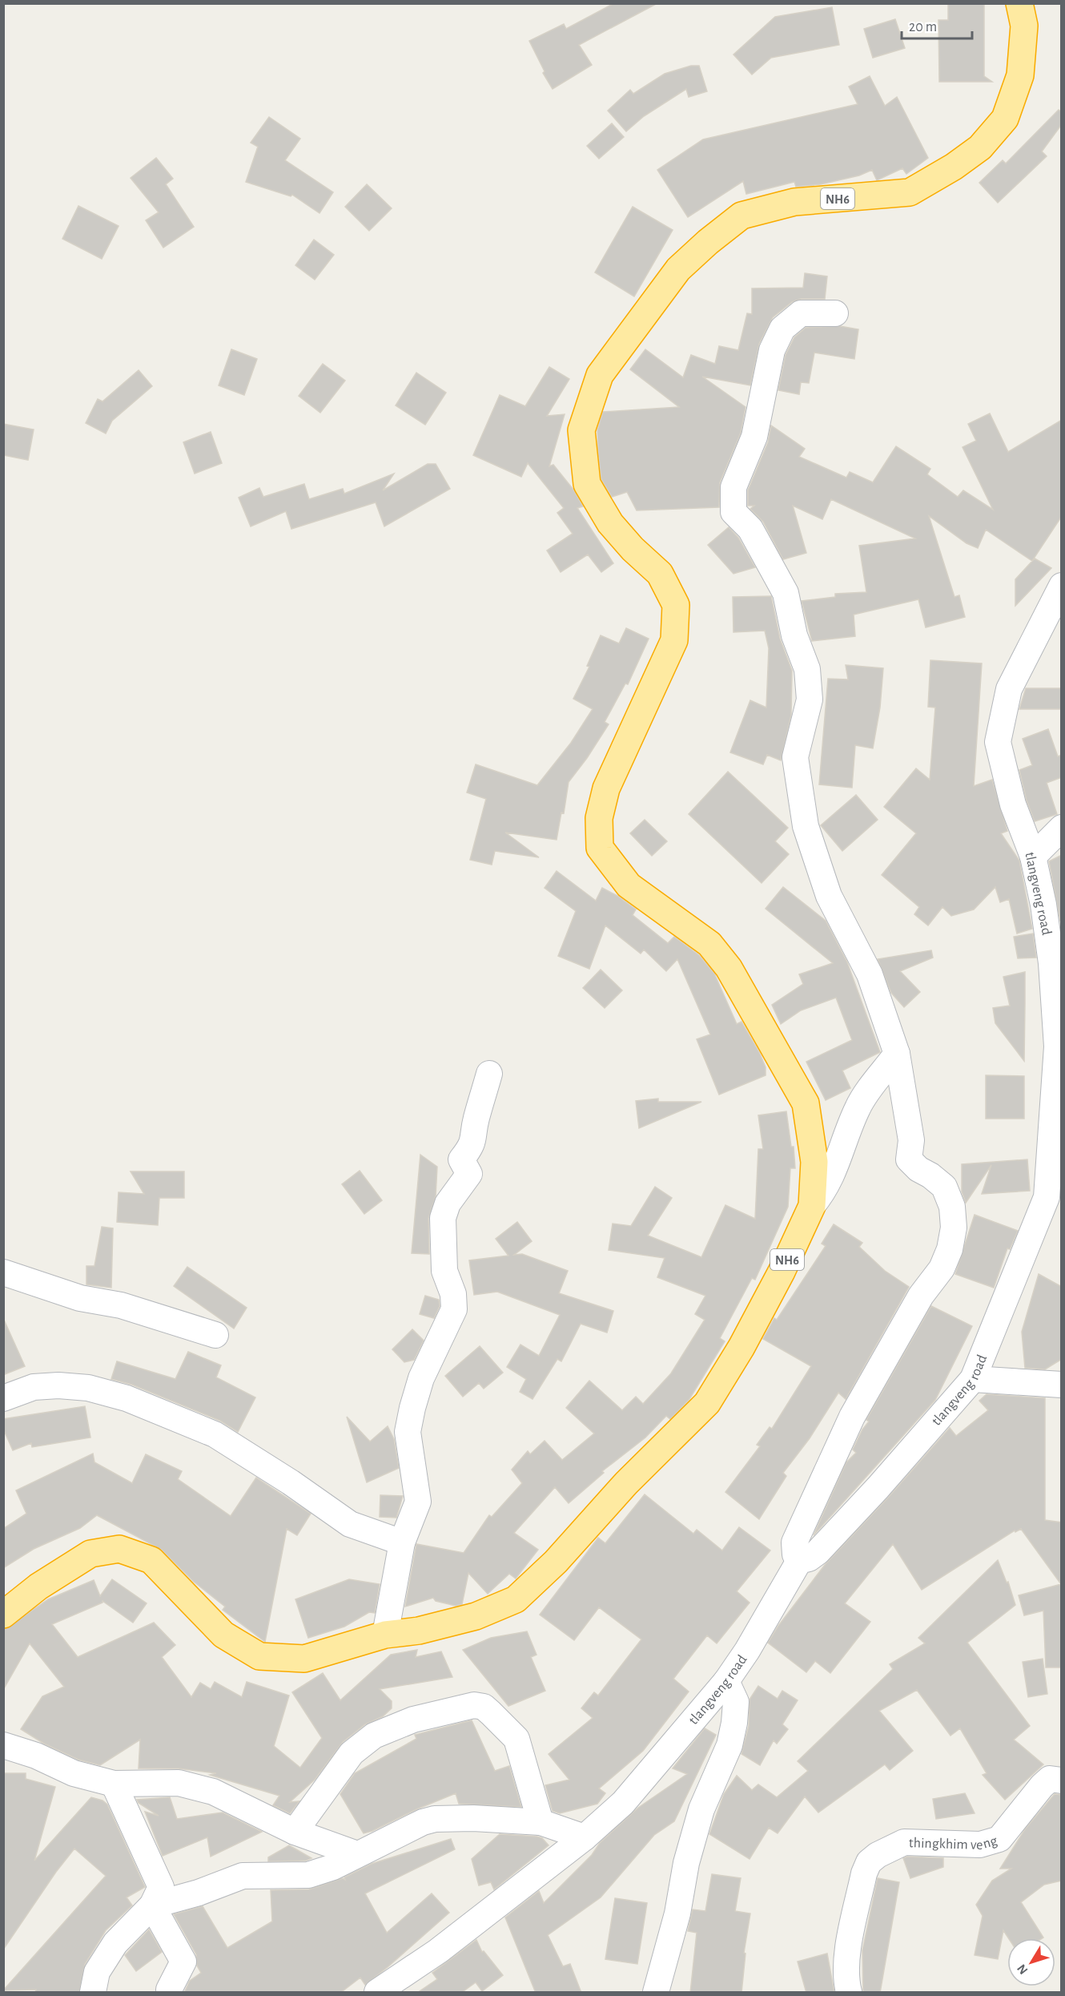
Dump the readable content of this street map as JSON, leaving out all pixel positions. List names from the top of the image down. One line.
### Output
{"streets":{"highway":["NH6"],"street":["tlangveng road","thingkhim veng"]},"scale_bar":"20 m","north":"bottom left"}
